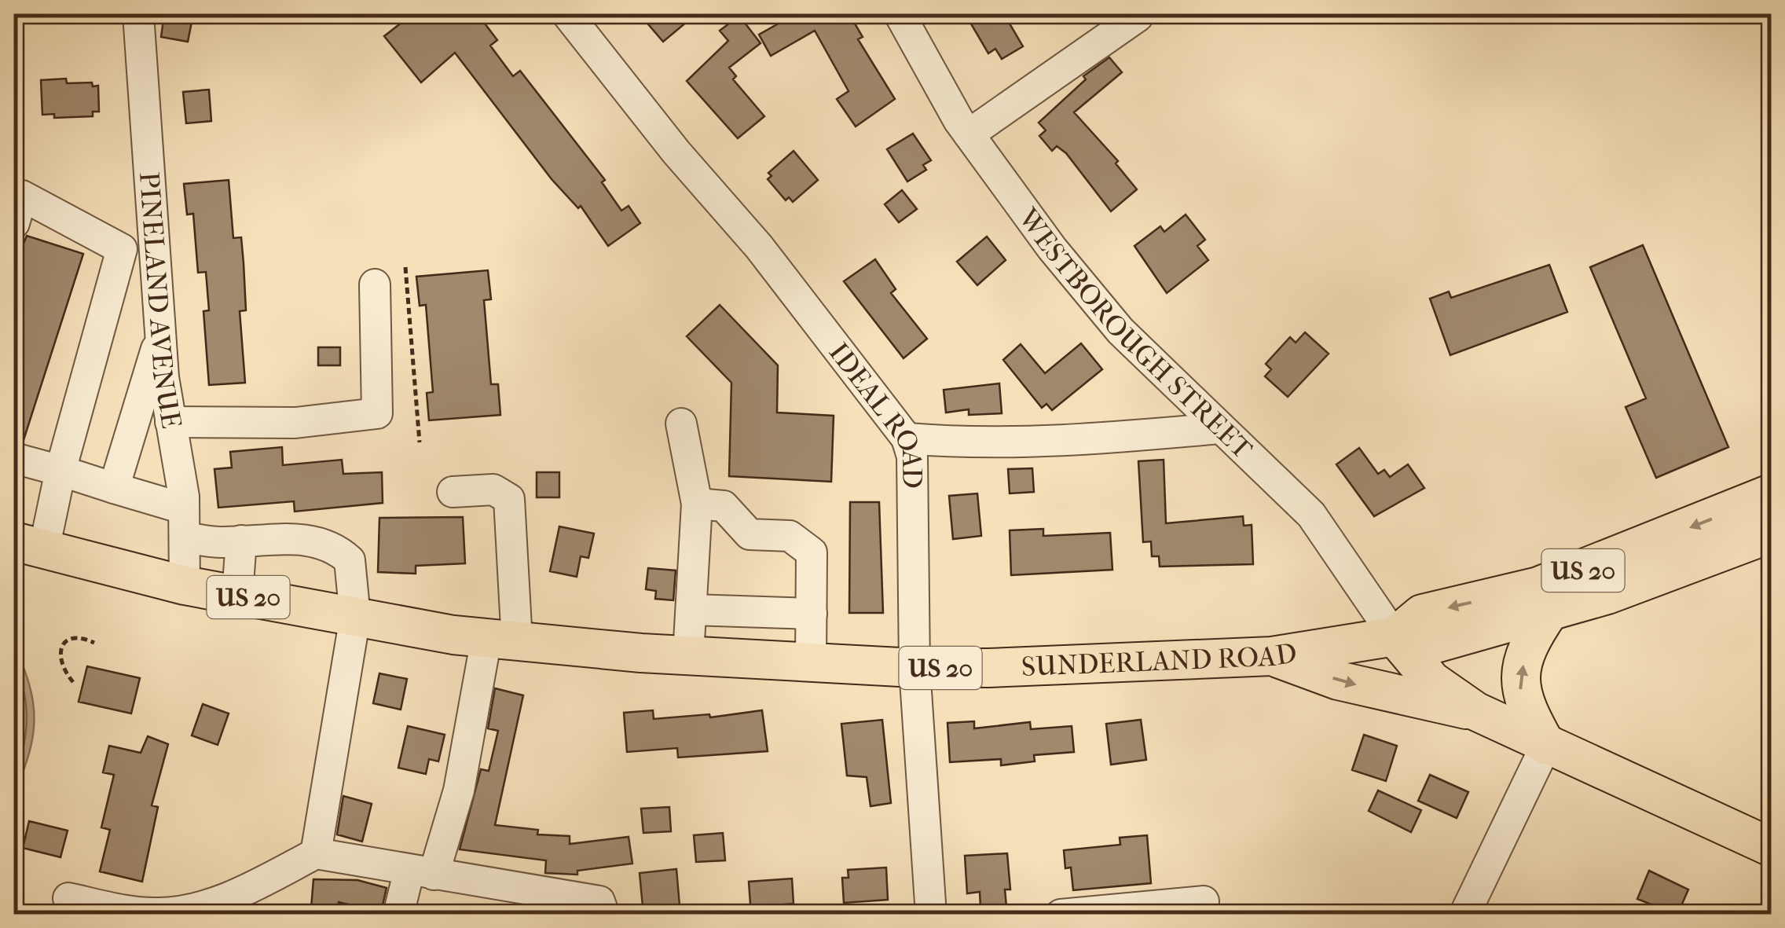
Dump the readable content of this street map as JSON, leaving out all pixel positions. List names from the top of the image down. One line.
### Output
{"streets":{"main road":["US 20","SUNDERLAND ROAD"],"street":["PINELAND AVENUE","WESTBOROUGH STREET","IDEAL ROAD"]},"crossings":[["PINELAND AVENUE","US 20"],["WESTBOROUGH STREET","US 20"],["WESTBOROUGH STREET","SUNDERLAND ROAD"],["IDEAL ROAD","SUNDERLAND ROAD"],["US 20","SUNDERLAND ROAD"]]}
